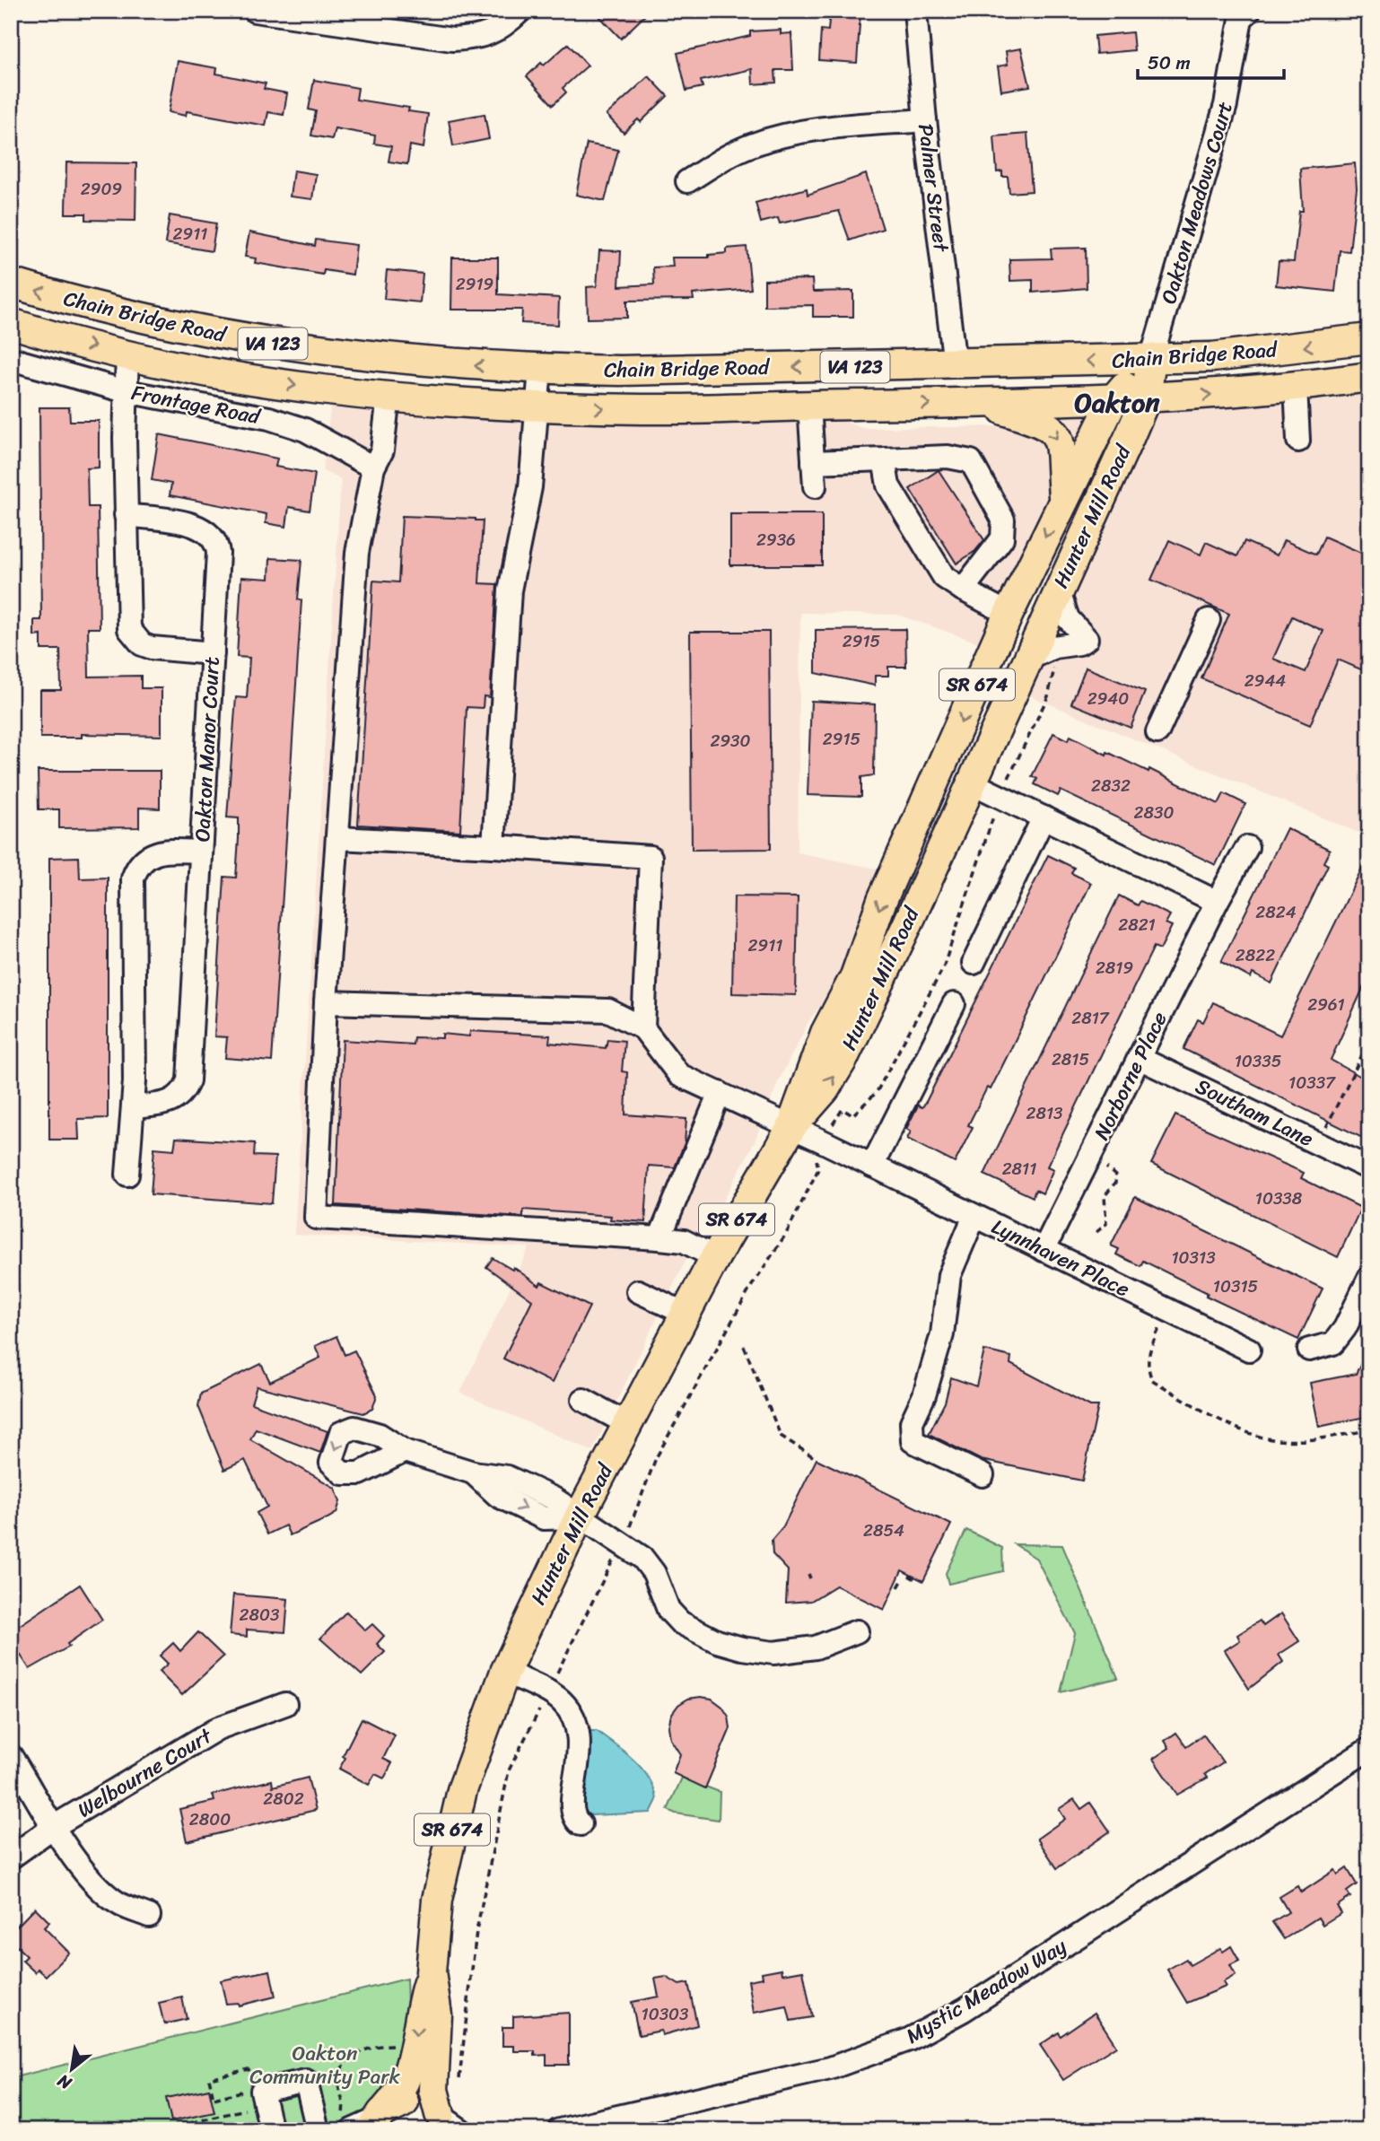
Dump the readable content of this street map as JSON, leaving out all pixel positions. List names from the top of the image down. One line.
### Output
{"streets":{"main road":["Chain Bridge Road","VA 123","Hunter Mill Road","SR 674"],"street":["Palmer Street","Oakton Meadows Court","Frontage Road","Oakton Manor Court","Norborne Place","Southam Lane","Lynnhaven Place","Welbourne Court","Mystic Meadow Way"]},"crossings":[["Palmer Street","Chain Bridge Road"],["Oakton Meadows Court","Chain Bridge Road"],["Oakton Meadows Court","Hunter Mill Road"],["Chain Bridge Road","Hunter Mill Road"],["Hunter Mill Road","Lynnhaven Place"],["Norborne Place","Southam Lane"],["Norborne Place","Lynnhaven Place"]],"districts":["Oakton"],"parks":["Oakton Community Park"],"house_numbers":["2909","2911","2919","2936","2915","2944","2940","2915","2930","2832","2830","2824","2821","2911","2822","2819","2961","2817","2815","10335","10337","2813","2811","10338","10313","10315","2854","2803","2802","2800","10303"],"scale_bar":"50 m","north":"bottom left"}
